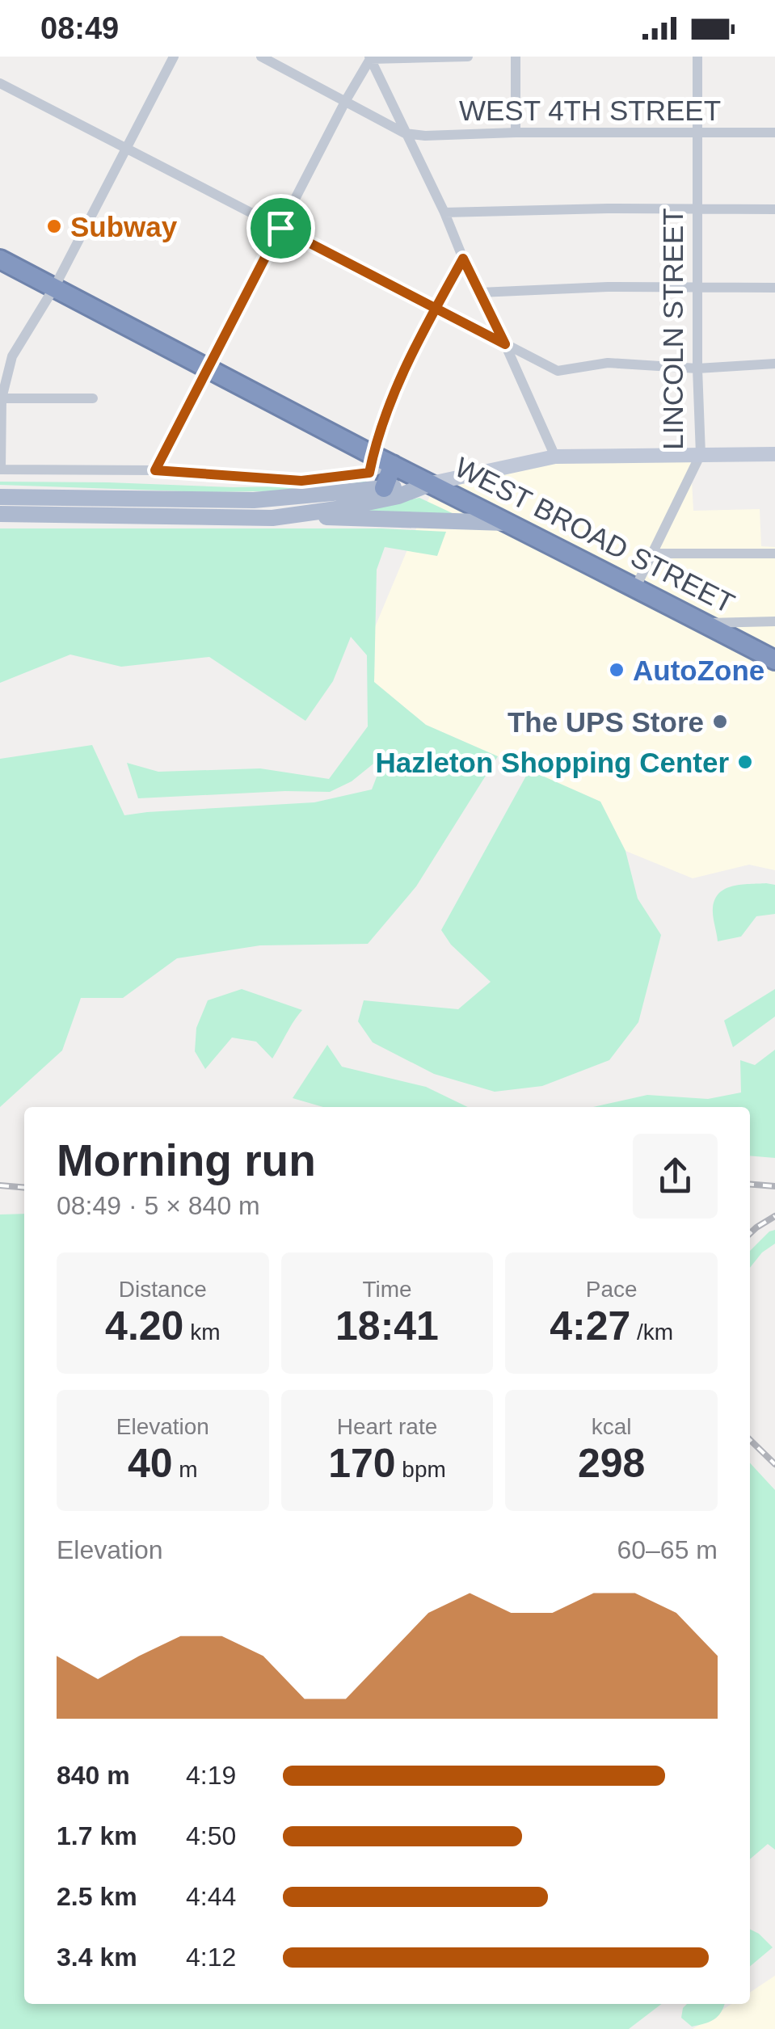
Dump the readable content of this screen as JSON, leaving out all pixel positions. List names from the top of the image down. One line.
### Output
{"streets":{"highway":["WEST BROAD STREET"],"street":["WEST 4TH STREET","LINCOLN STREET"]},"crossings":[["WEST 4TH STREET","LINCOLN STREET"],["LINCOLN STREET","WEST BROAD STREET"]],"places":["Subway","AutoZone","The UPS Store","Hazleton Shopping Center"],"page":{"status":"08:49","heading":["Morning run","08:49 · 5 × 840 m"],"stats":[["Distance","4.20 km"],["Time","18:41"],["Pace","4:27 /km"],["Elevation","40 m"],["Heart rate","170 bpm"],["kcal","298"]],"chart":["Elevation","60–65 m"],"list":[{"name":"840 m","note":"4:19"},{"name":"1.7 km","note":"4:50"},{"name":"2.5 km","note":"4:44"},{"name":"3.4 km","note":"4:12"}]}}
